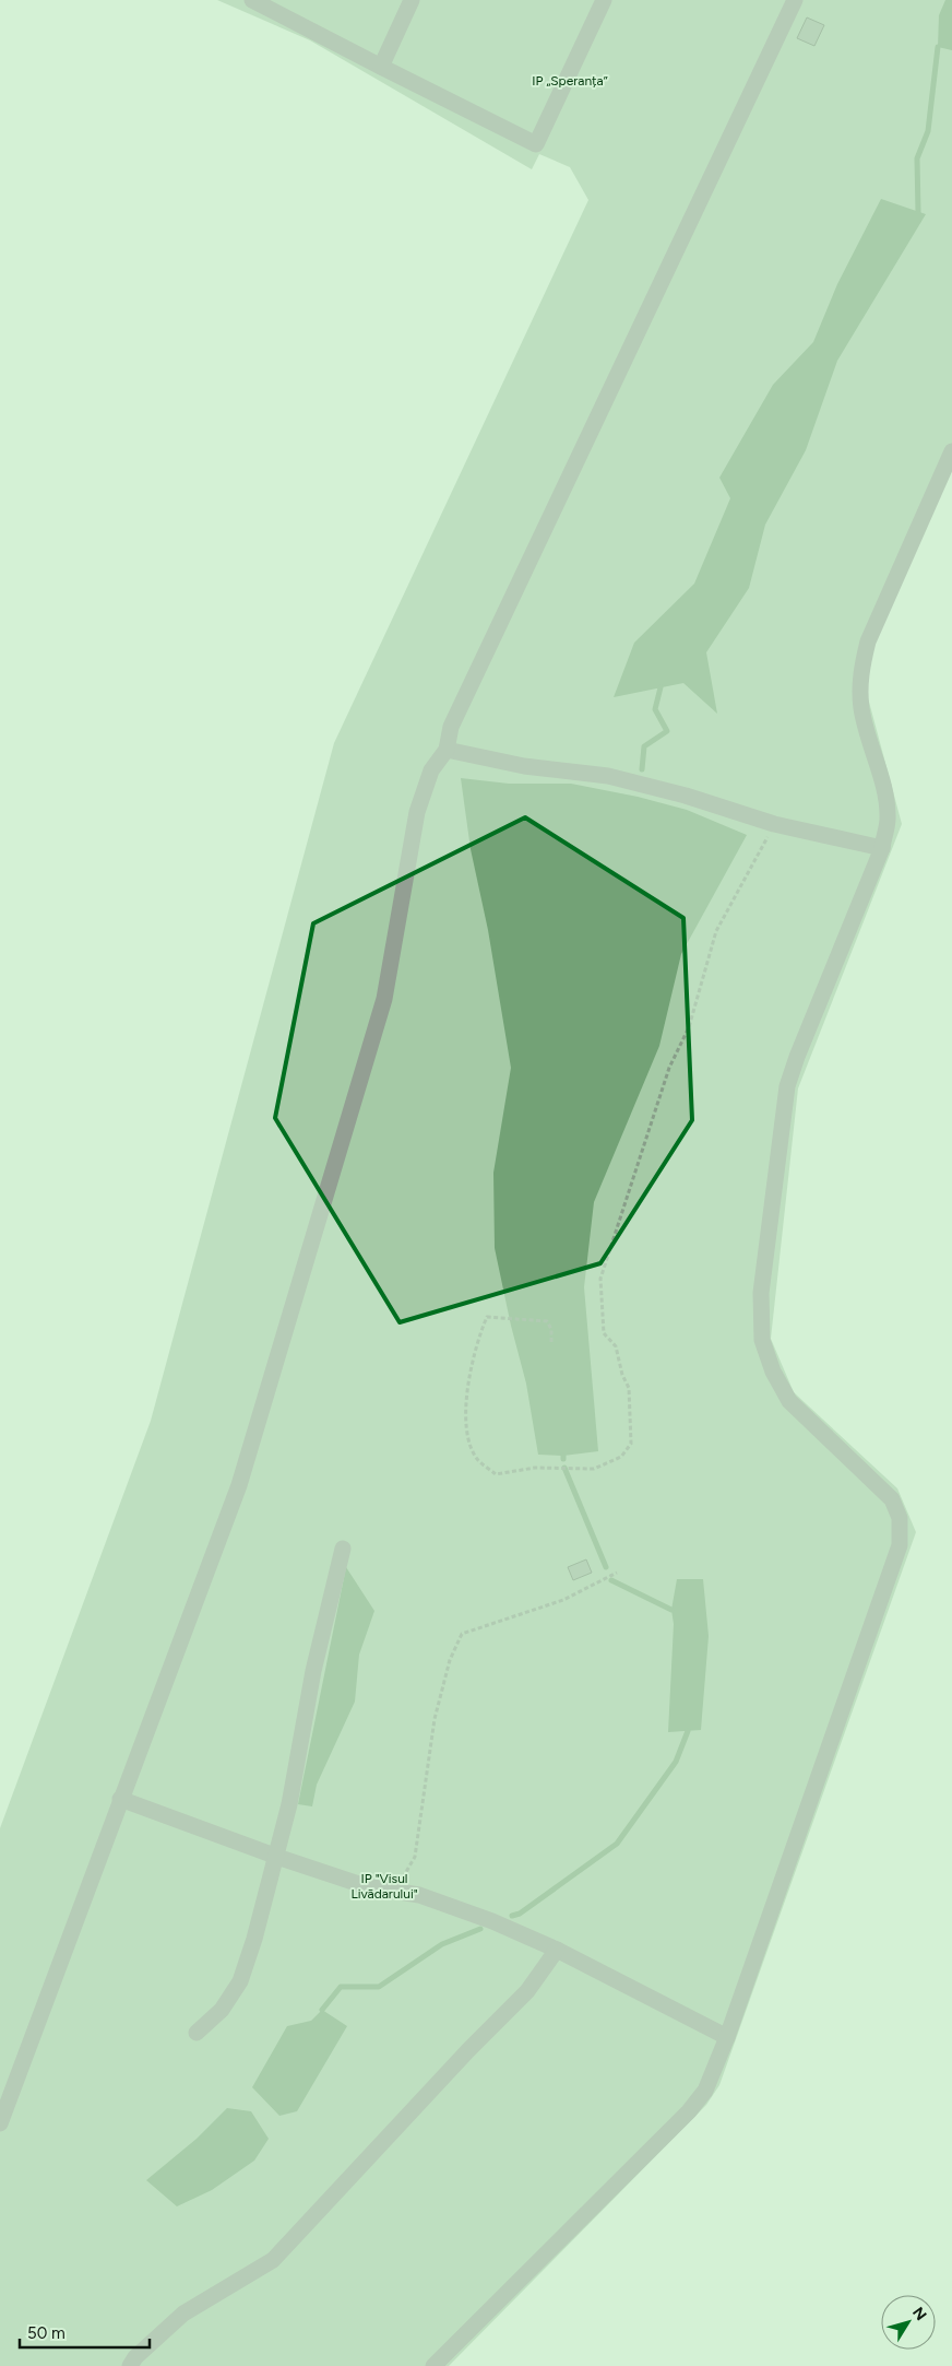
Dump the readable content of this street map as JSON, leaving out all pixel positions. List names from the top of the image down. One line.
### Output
{"parks":["IP „Speranța”","IP \"Visul Livădarului\""],"scale_bar":"50 m","north":"top right"}
